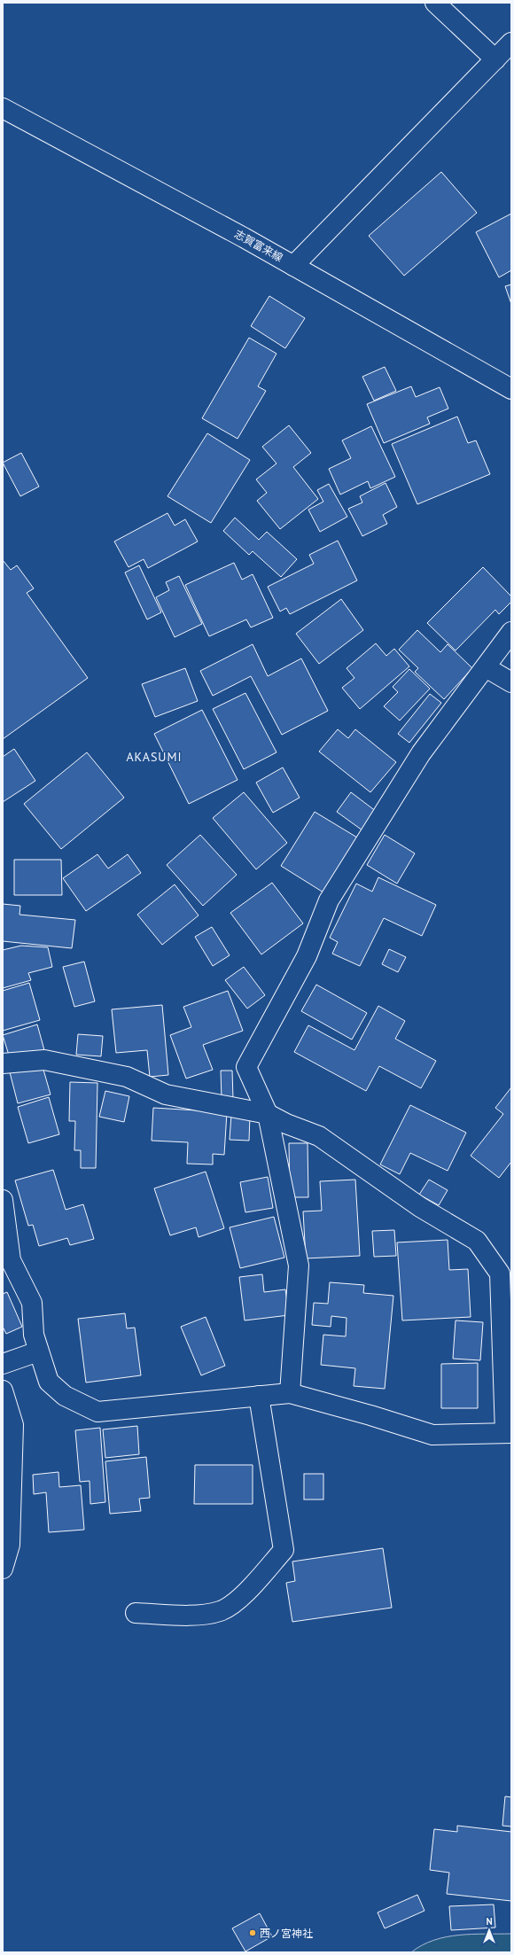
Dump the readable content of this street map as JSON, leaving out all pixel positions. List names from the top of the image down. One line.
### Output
{"streets":{"street":["志賀富来線"]},"districts":["AKASUMI"],"places":["西ノ宮神社"],"north":"top"}
